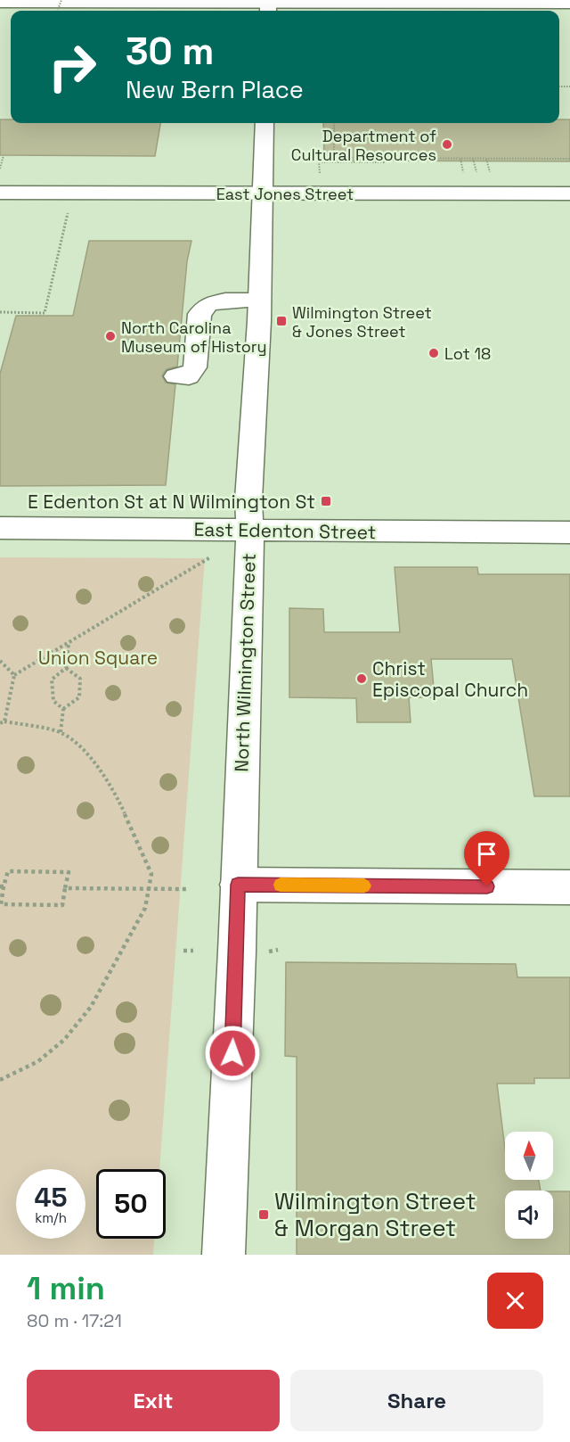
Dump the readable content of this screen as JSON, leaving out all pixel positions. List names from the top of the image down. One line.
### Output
{"streets":{"street":["East Jones Street","East Edenton Street","North Wilmington Street"]},"crossings":[["East Jones Street","North Wilmington Street"],["East Edenton Street","North Wilmington Street"]],"parks":["Union Square"],"places":{"other":["Department of Cultural Resources","North Carolina Museum of History","Lot 18","Christ Episcopal Church"],"transit":["Wilmington Street & Jones Street","E Edenton St at N Wilmington St","Wilmington Street & Morgan Street"]},"north":"top","page":{"turn":["30 m","New Bern Place"],"speed":"45 km/h","limit":"50","heading":["1 min","80 m · 17:21"],"buttons":["Exit","Share"]}}
